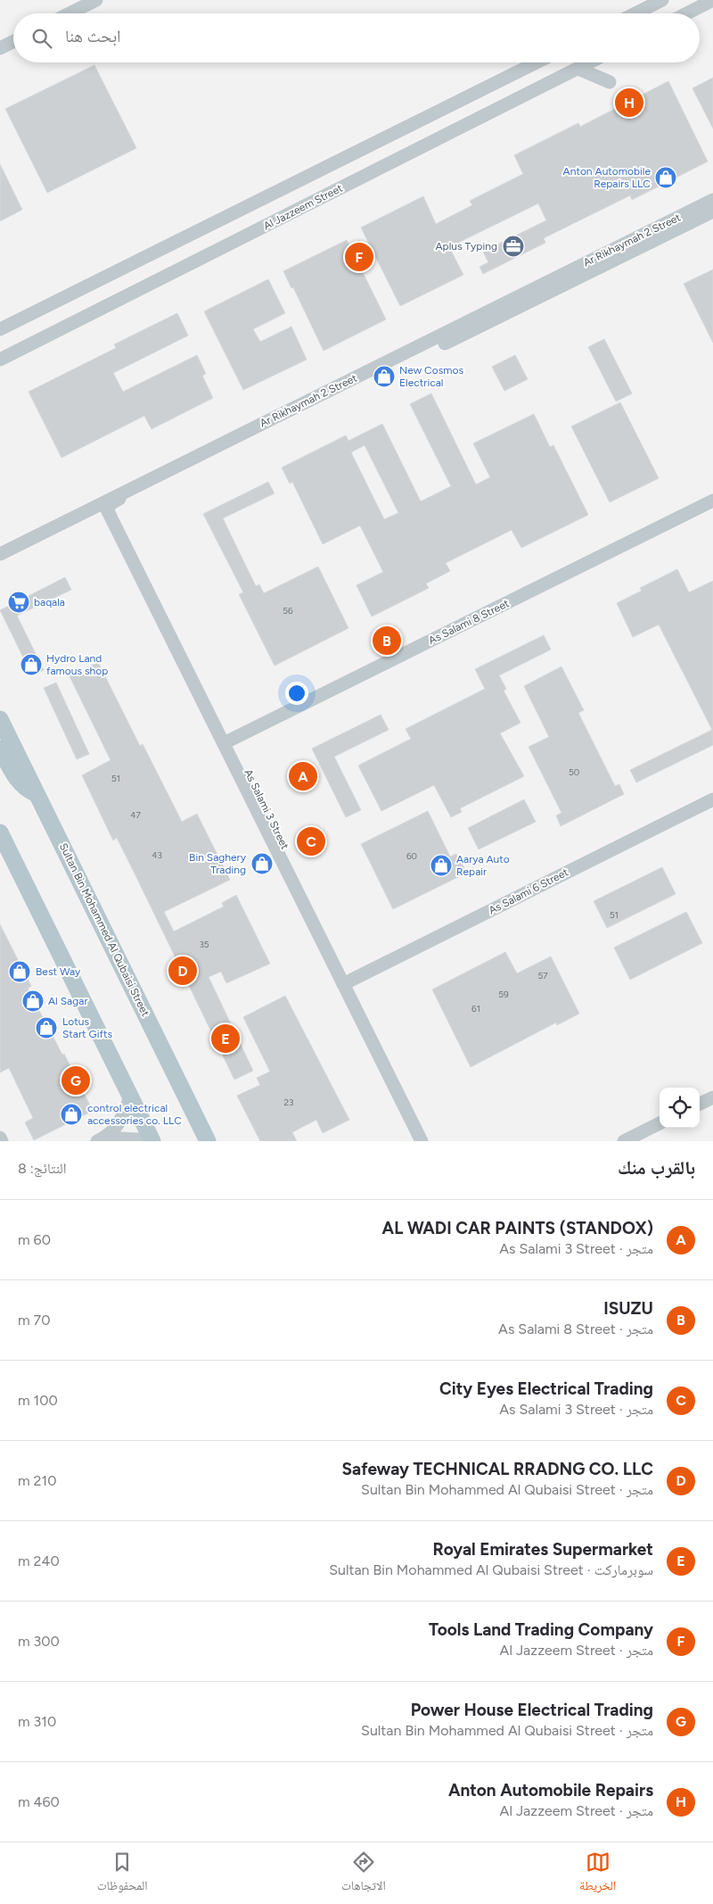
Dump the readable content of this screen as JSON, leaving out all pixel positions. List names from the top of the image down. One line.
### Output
{"streets":{"main road":["Sultan Bin Mohammed Al Qubaisi Street"],"street":["Al Jazzeem Street","Ar Rikhaymah 2 Street","As Salami 8 Street","As Salami 3 Street","As Salami 6 Street"]},"crossings":[["Ar Rikhaymah 2 Street","As Salami 3 Street"],["As Salami 8 Street","As Salami 3 Street"],["As Salami 3 Street","As Salami 6 Street"]],"places":{"shop":["Anton Automobile Repairs LLC","New Cosmos Electrical","Hydro Land famous shop","Bin Saghery Trading","Aarya Auto Repair","Best Way","Al Sagar","Lotus Start Gifts","control electrical accessories co. LLC"],"office":["Aplus Typing"],"supermarket":["baqala"]},"house_numbers":["56","50","51","47","43","60","51","35","57","59","61","23"],"page":{"search":"ابحث هنا","pins":["H","F","B","A","C","D","E","G"],"heading":["بالقرب منك","النتائج: 8"],"list":[{"mark":"A","name":"AL WADI CAR PAINTS (STANDOX)","note":"متجر · As Salami 3 Street","value":"60 m"},{"mark":"B","name":"ISUZU","note":"متجر · As Salami 8 Street","value":"70 m"},{"mark":"C","name":"City Eyes Electrical Trading","note":"متجر · As Salami 3 Street","value":"100 m"},{"mark":"D","name":"Safeway TECHNICAL RRADNG CO. LLC","note":"متجر · Sultan Bin Mohammed Al Qubaisi Street","value":"210 m"},{"mark":"E","name":"Royal Emirates Supermarket","note":"سوبرماركت · Sultan Bin Mohammed Al Qubaisi Street","value":"240 m"},{"mark":"F","name":"Tools Land Trading Company","note":"متجر · Al Jazzeem Street","value":"300 m"},{"mark":"G","name":"Power House Electrical Trading","note":"متجر · Sultan Bin Mohammed Al Qubaisi Street","value":"310 m"},{"mark":"H","name":"Anton Automobile Repairs","note":"متجر · Al Jazzeem Street","value":"460 m"}],"nav":["الخريطة","الاتجاهات","المحفوظات"]}}
